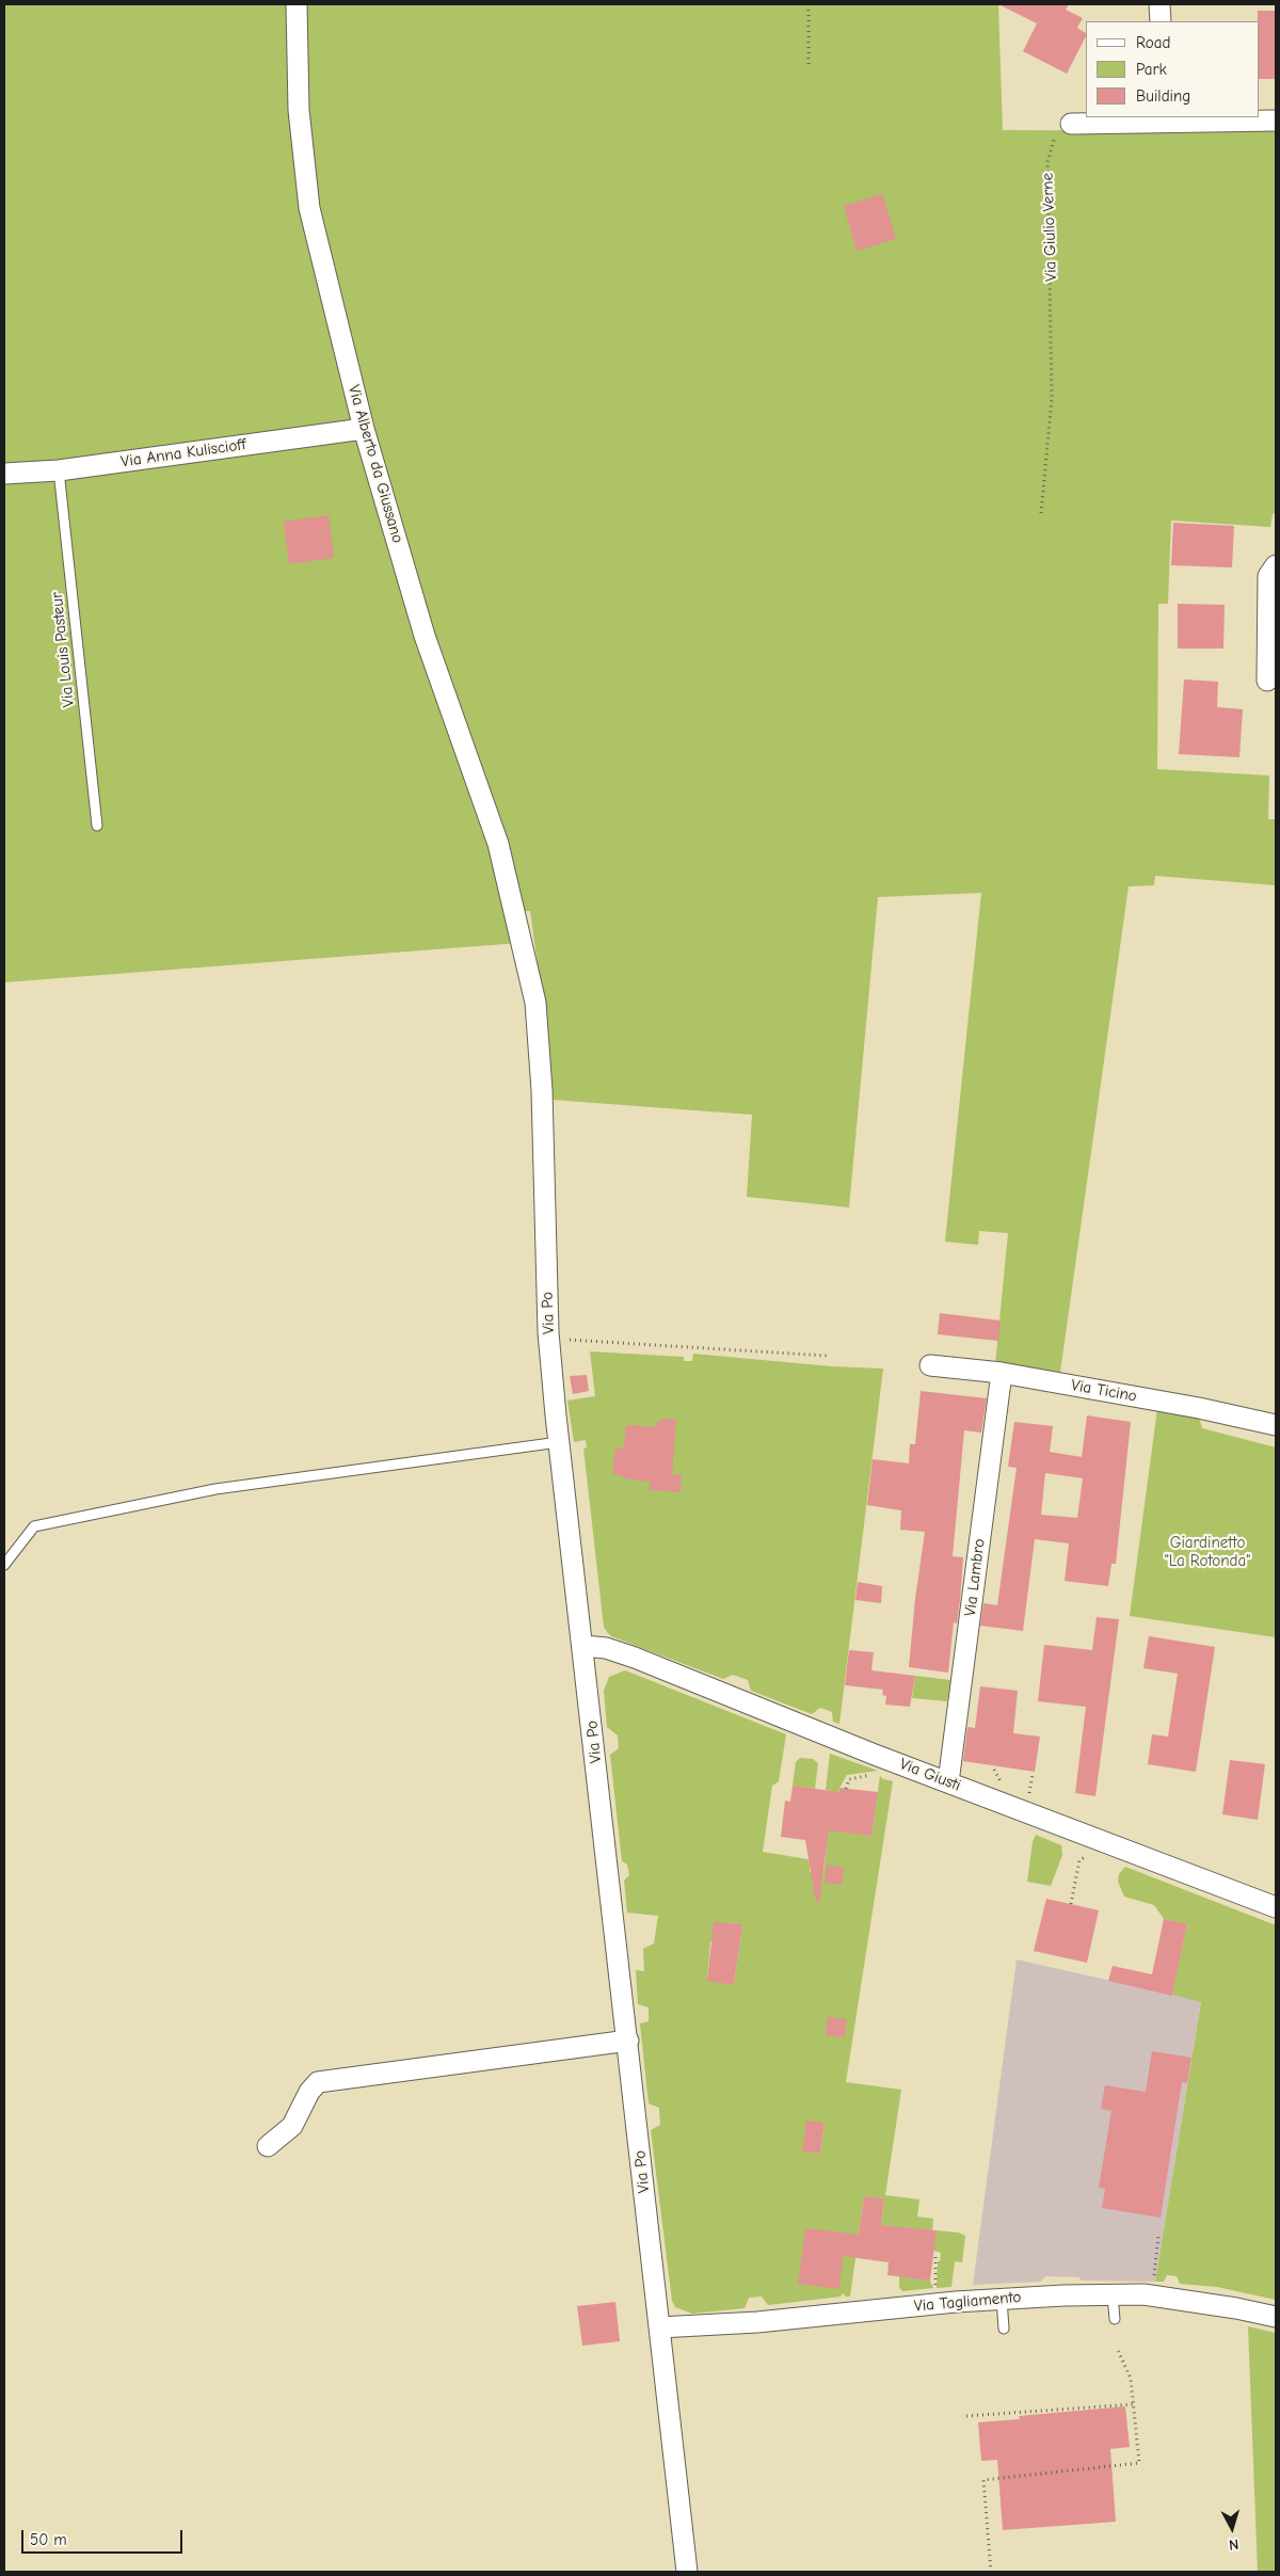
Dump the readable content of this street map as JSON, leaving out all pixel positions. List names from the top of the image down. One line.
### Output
{"streets":{"street":["Via Anna Kuliscioff","Via Alberto da Giussano","Via Po","Via Ticino","Via Lambro","Via Giusti","Via Tagliamento"],"lane":["Via Louis Pasteur"],"path":["Via Giulio Verne"]},"crossings":[["Via Anna Kuliscioff","Via Alberto da Giussano"],["Via Anna Kuliscioff","Via Louis Pasteur"],["Via Alberto da Giussano","Via Po"],["Via Po","Via Giusti"],["Via Po","Via Tagliamento"],["Via Ticino","Via Lambro"],["Via Lambro","Via Giusti"]],"parks":["Giardinetto \"La Rotonda\""],"legend":["Road","Park","Building"],"scale_bar":"50 m","north":"bottom"}
